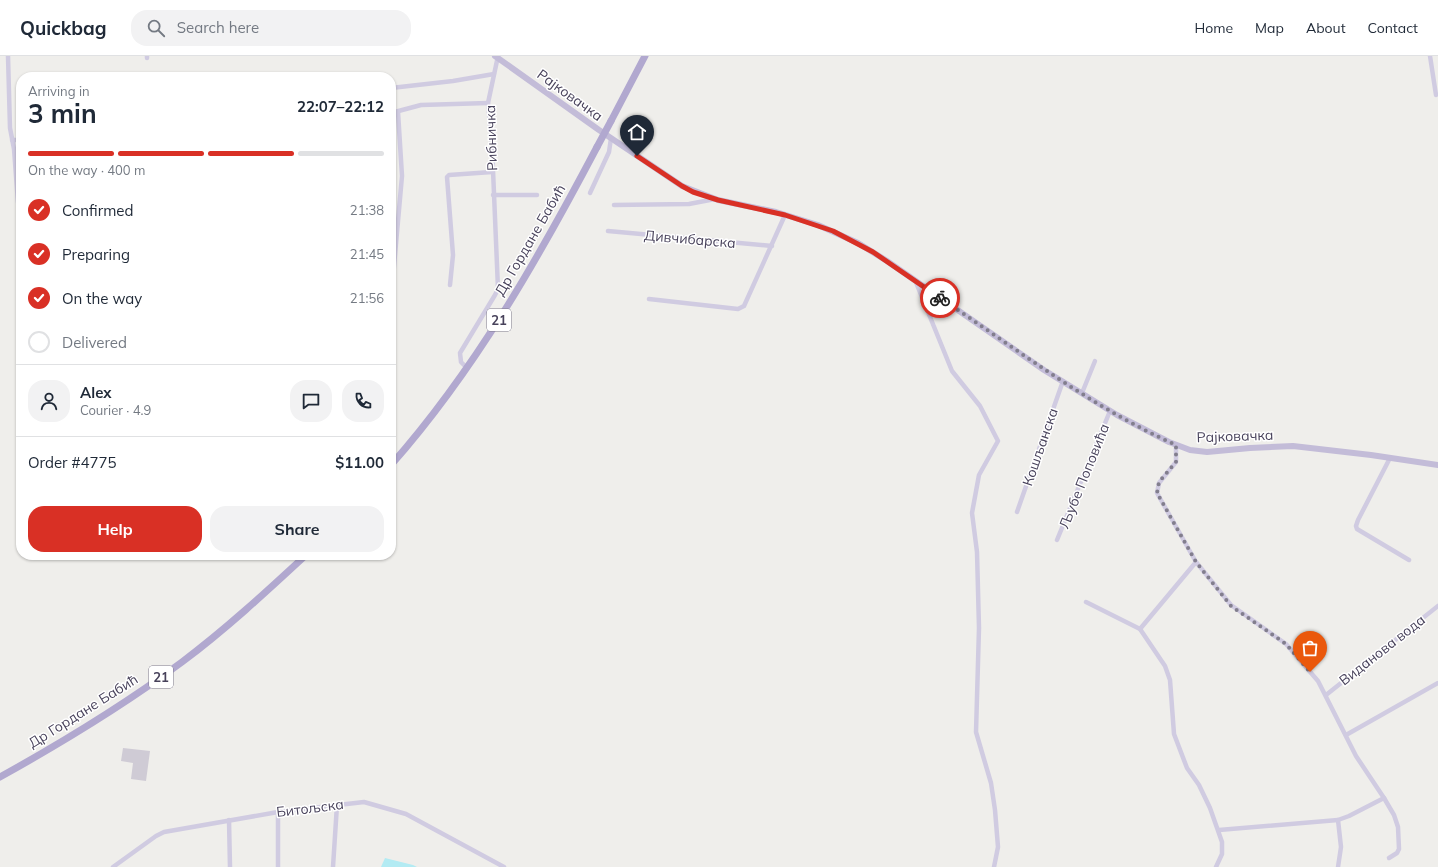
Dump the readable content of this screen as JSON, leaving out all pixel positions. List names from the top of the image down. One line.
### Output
{"streets":{"main road":["Рајковачка","Др Гордане Бабић","21"],"street":["Рибничка","Дивчибарска","Кошљанска","Љубе Поповића","Виданова вода","Битољска"]},"crossings":[["Рајковачка","Рибничка"],["Рајковачка","Кошљанска"],["Рајковачка","Љубе Поповића"],["Рибничка","Др Гордане Бабић"]],"page":{"header":"Quickbag","search":"Search here","nav":["Home","Map","About","Contact"],"heading":["3 min","Arriving in","22:07–22:12"],"panel":["Alex","Courier · 4.9","Order #4775","$11.00"],"bar":"On the way · 400 m","list":[["Confirmed","21:38"],["Preparing","21:45"],["On the way","21:56"],"Delivered"],"buttons":["Help","Share"]}}
